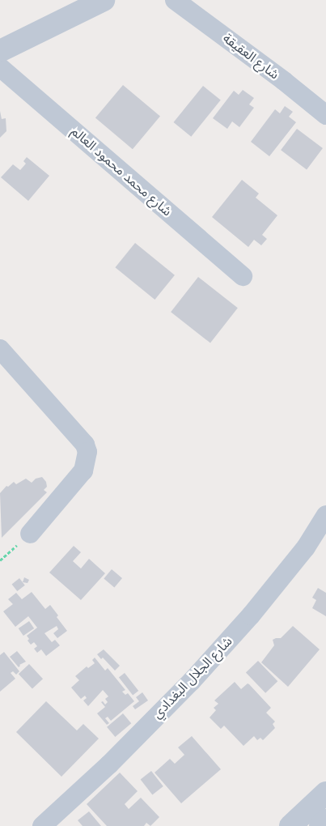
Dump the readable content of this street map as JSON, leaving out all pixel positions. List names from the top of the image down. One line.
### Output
{"streets":{"street":["شارع العقيقة","شارع محمد محمود العالم","شارع الجلال البغدادي"]}}
